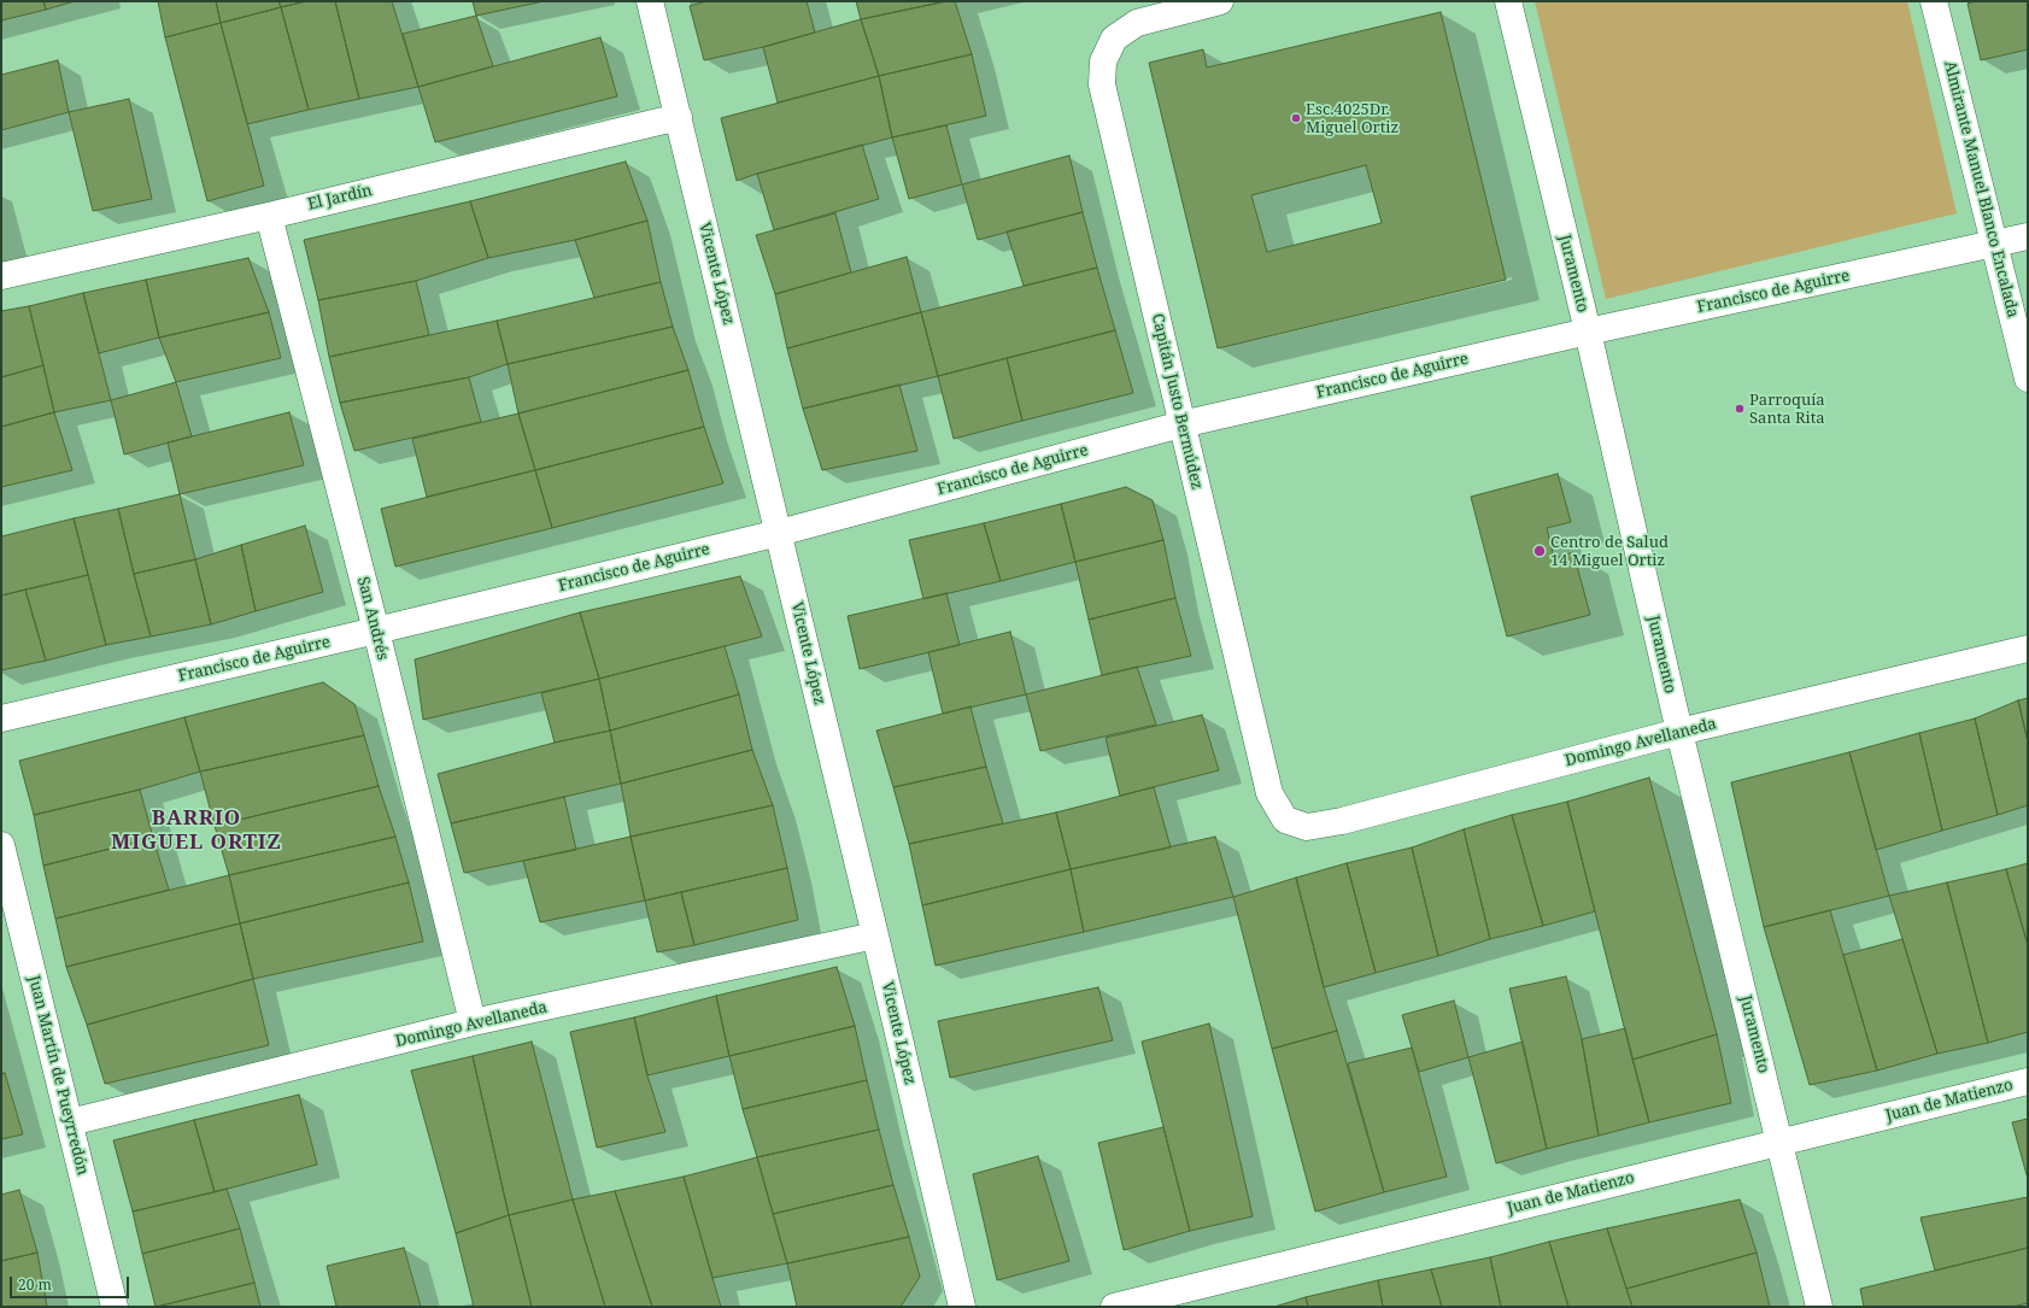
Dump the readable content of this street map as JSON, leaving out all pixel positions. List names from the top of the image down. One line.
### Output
{"streets":{"street":["Almirante Manuel Blanco Encalada","El Jardín","Vicente López","Juramento","Francisco de Aguirre","Capitán Justo Bermúdez","San Andrés","Domingo Avellaneda","Juan Martín de Pueyrredón","Juan de Matienzo"]},"crossings":[["Almirante Manuel Blanco Encalada","Francisco de Aguirre"],["El Jardín","Vicente López"],["El Jardín","San Andrés"],["Vicente López","Francisco de Aguirre"],["Vicente López","Domingo Avellaneda"],["Juramento","Francisco de Aguirre"],["Juramento","Domingo Avellaneda"],["Juramento","Juan de Matienzo"],["Francisco de Aguirre","Capitán Justo Bermúdez"],["Francisco de Aguirre","San Andrés"],["Capitán Justo Bermúdez","Domingo Avellaneda"],["San Andrés","Domingo Avellaneda"],["Domingo Avellaneda","Juan Martín de Pueyrredón"]],"districts":["BARRIO MIGUEL ORTIZ"],"places":["Esc.4025Dr. Miguel Ortiz","Parroquía Santa Rita","Centro de Salud 14 Miguel Ortiz"],"scale_bar":"20 m"}
